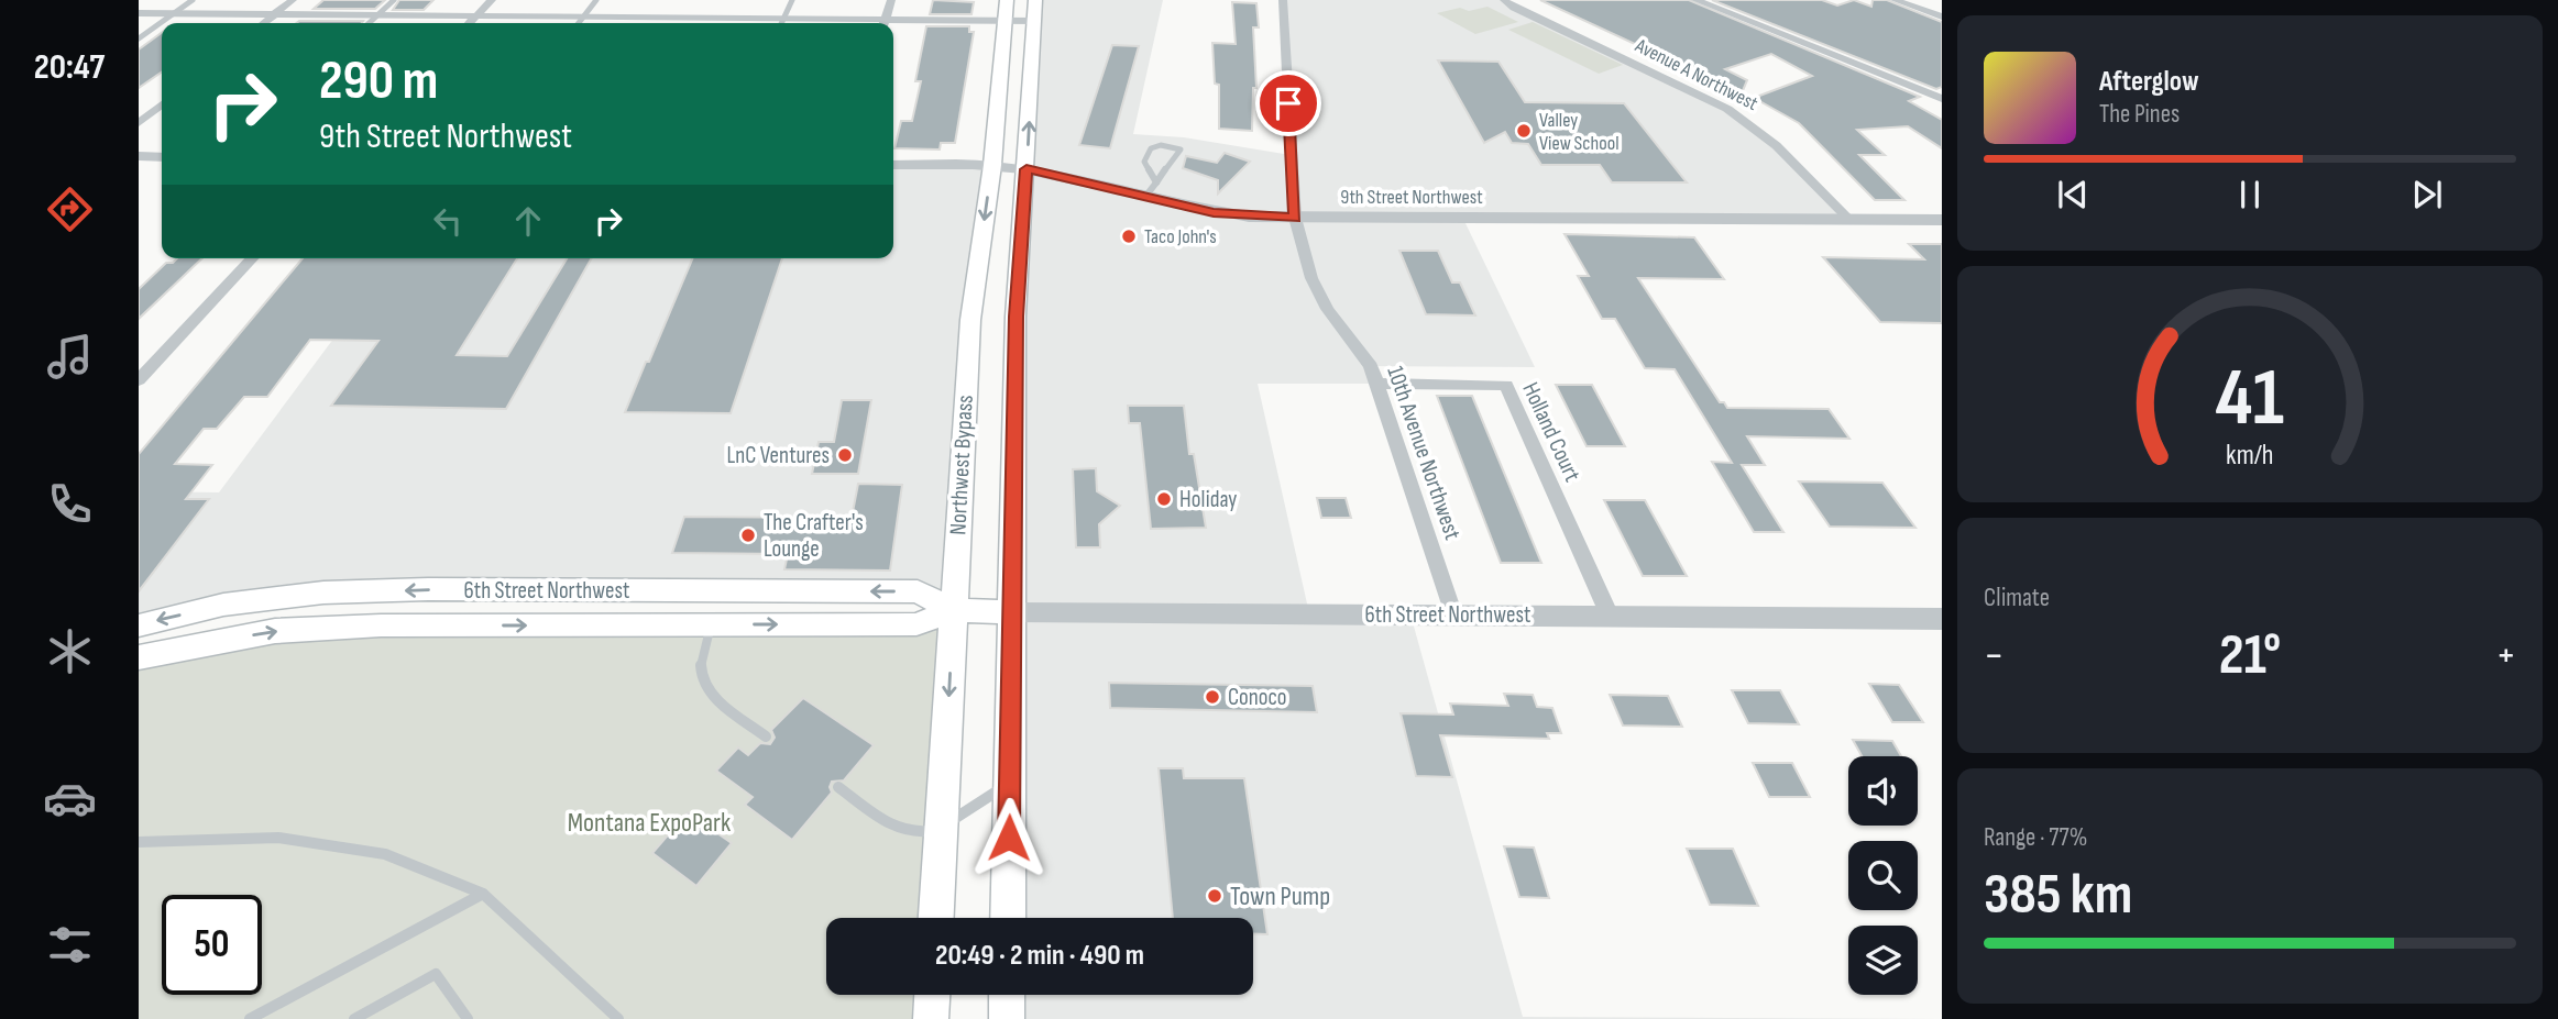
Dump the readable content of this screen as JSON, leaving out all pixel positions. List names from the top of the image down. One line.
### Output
{"streets":{"main road":["Northwest Bypass","6th Street Northwest"],"street":["Avenue A Northwest","9th Street Northwest","Holland Court","10th Avenue Northwest"]},"crossings":[["Avenue A Northwest","9th Street Northwest"],["9th Street Northwest","10th Avenue Northwest"],["9th Street Northwest","Northwest Bypass"],["Holland Court","10th Avenue Northwest"],["Holland Court","6th Street Northwest"],["10th Avenue Northwest","6th Street Northwest"],["Northwest Bypass","6th Street Northwest"]],"parks":["Montana ExpoPark"],"places":["Valley View School","Taco John's","LnC Ventures","Holiday","The Crafter's Lounge","Conoco","Town Pump"],"page":{"tabs":"20:47","turn":["290 m","9th Street Northwest"],"song":["Afterglow","The Pines"],"tile":["Climate",["Range · 77%","385 km"]],"heat":["−","21°","+"],"limit":"50","trip":"20:49 · 2 min · 490 m","gauge":["41","km/h"]}}
